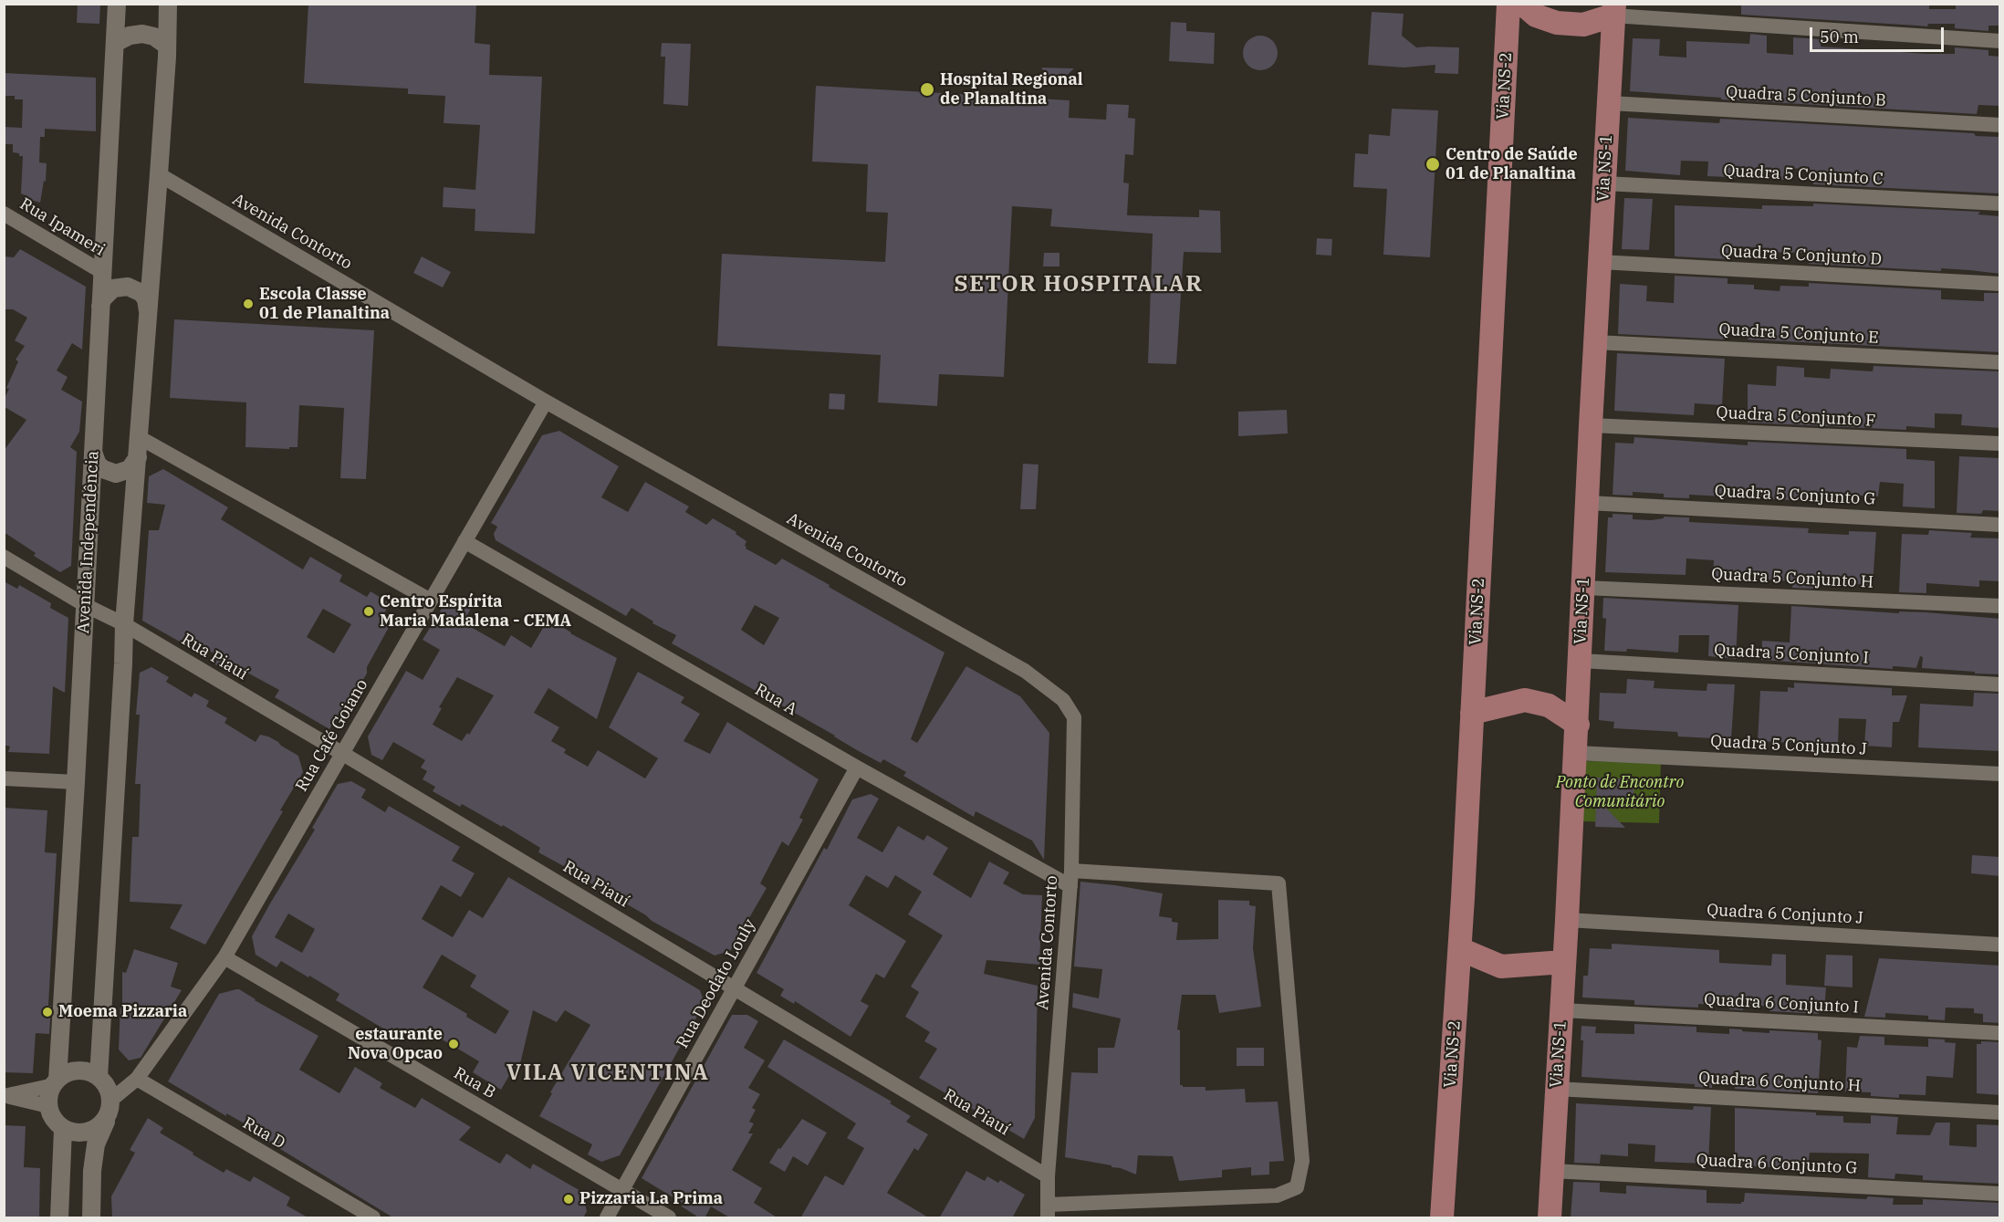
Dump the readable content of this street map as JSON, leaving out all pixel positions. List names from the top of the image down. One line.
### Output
{"streets":{"main road":["Via NS-2","Via NS-1"],"street":["Quadra 5 Conjunto B","Quadra 5 Conjunto C","Rua Ipameri","Avenida Contorto","Quadra 5 Conjunto D","Quadra 5 Conjunto E","Quadra 5 Conjunto F","Quadra 5 Conjunto G","Avenida Independência","Quadra 5 Conjunto H","Quadra 5 Conjunto I","Rua Piauí","Rua A","Rua Café Goiano","Quadra 5 Conjunto J","Quadra 6 Conjunto J","Rua Deodato Louly","Quadra 6 Conjunto I","Quadra 6 Conjunto H","Rua B","Rua D","Quadra 6 Conjunto G"]},"crossings":[["Quadra 5 Conjunto B","Via NS-1"],["Via NS-1","Quadra 5 Conjunto C"],["Via NS-1","Quadra 5 Conjunto D"],["Via NS-1","Quadra 5 Conjunto E"],["Via NS-1","Quadra 5 Conjunto F"],["Via NS-1","Quadra 5 Conjunto G"],["Via NS-1","Quadra 5 Conjunto H"],["Via NS-1","Quadra 5 Conjunto I"],["Via NS-1","Quadra 5 Conjunto J"],["Via NS-1","Quadra 6 Conjunto J"],["Via NS-1","Quadra 6 Conjunto I"],["Via NS-1","Quadra 6 Conjunto H"],["Via NS-1","Quadra 6 Conjunto G"],["Rua Ipameri","Avenida Independência"],["Avenida Contorto","Rua Piauí"],["Avenida Contorto","Rua A"],["Avenida Contorto","Rua Café Goiano"],["Avenida Independência","Rua Piauí"],["Avenida Independência","Rua Café Goiano"],["Rua Piauí","Rua Café Goiano"],["Rua Piauí","Rua Deodato Louly"],["Rua A","Rua Café Goiano"],["Rua A","Rua Deodato Louly"],["Rua Café Goiano","Rua B"],["Rua Café Goiano","Rua D"],["Rua Deodato Louly","Rua B"]],"districts":["SETOR HOSPITALAR","VILA VICENTINA"],"parks":["Ponto de Encontro Comunitário"],"places":["Hospital Regional de Planaltina","Centro de Saúde 01 de Planaltina","Escola Classe 01 de Planaltina","Centro Espírita Maria Madalena - CEMA","Moema Pizzaria","estaurante Nova Opcao","Pizzaria La Prima"],"scale_bar":"50 m"}
